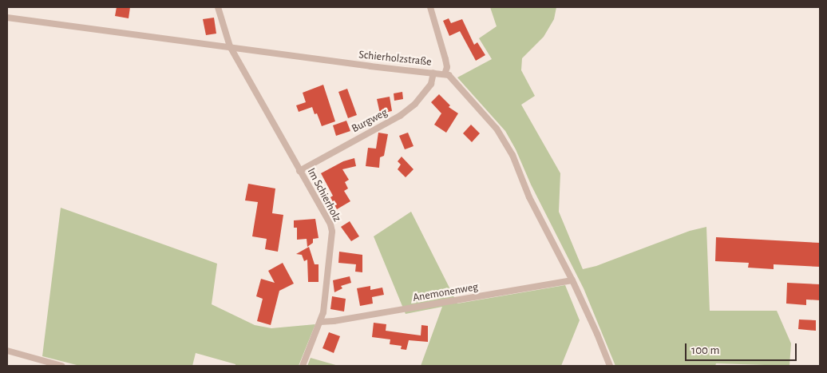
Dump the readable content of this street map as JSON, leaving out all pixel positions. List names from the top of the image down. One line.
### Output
{"streets":{"street":["Schierholzstraße","Burgweg","Im Schierholz","Anemonenweg"]},"crossings":[["Schierholzstraße","Burgweg"],["Schierholzstraße","Im Schierholz"],["Schierholzstraße","Anemonenweg"],["Burgweg","Im Schierholz"],["Im Schierholz","Anemonenweg"]],"scale_bar":"100 m"}
